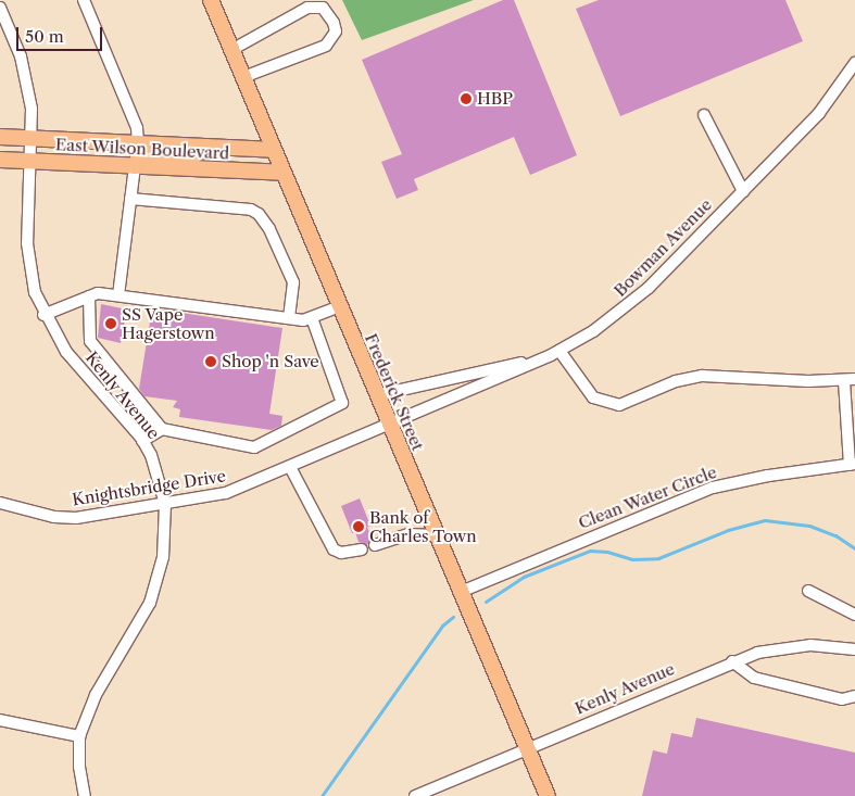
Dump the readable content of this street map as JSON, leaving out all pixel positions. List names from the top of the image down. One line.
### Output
{"streets":{"main road":["East Wilson Boulevard","Frederick Street"],"street":["Bowman Avenue","Kenly Avenue","Knightsbridge Drive","Clean Water Circle"]},"crossings":[["East Wilson Boulevard","Frederick Street"],["East Wilson Boulevard","Kenly Avenue"],["Bowman Avenue","Frederick Street"],["Bowman Avenue","Knightsbridge Drive"],["Frederick Street","Kenly Avenue"],["Frederick Street","Knightsbridge Drive"],["Frederick Street","Clean Water Circle"],["Kenly Avenue","Knightsbridge Drive"]],"places":["HBP","SS Vape Hagerstown","Shop 'n Save","Bank of Charles Town"],"scale_bar":"50 m"}
